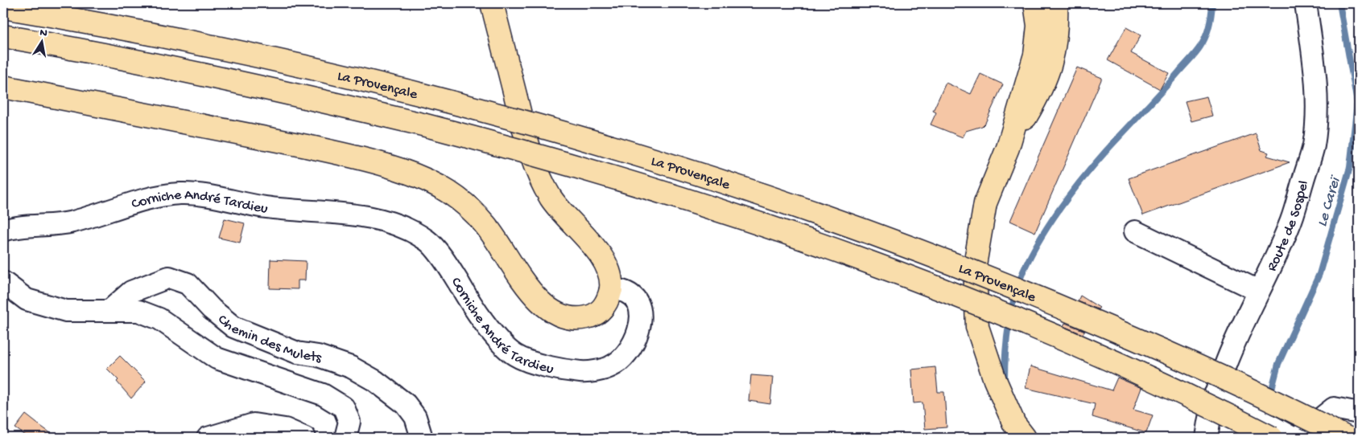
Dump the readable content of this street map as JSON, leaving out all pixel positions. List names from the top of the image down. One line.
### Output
{"streets":{"main road":["La Provençale"],"street":["Corniche André Tardieu","Route de Sospel","Chemin des Mulets"]},"water":["Le Careï"],"north":"top"}
